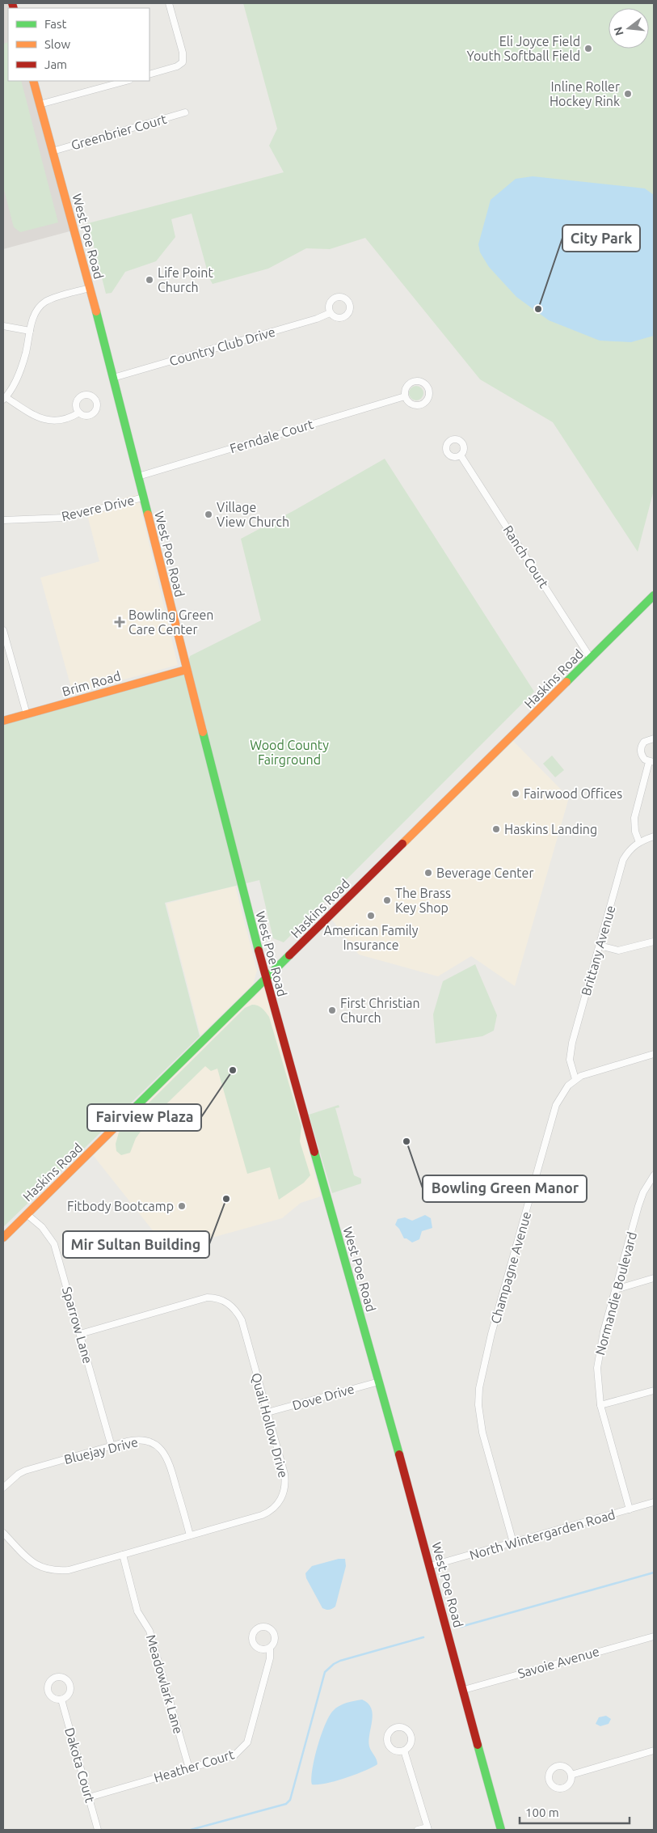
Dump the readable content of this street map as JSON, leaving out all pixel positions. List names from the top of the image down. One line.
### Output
{"streets":{"main road":["West Poe Road","Haskins Road","Brim Road"],"street":["Greenbrier Court","Country Club Drive","Ferndale Court","Revere Drive","Ranch Court","Brittany Avenue","Champagne Avenue","Normandie Boulevard","Sparrow Lane","Dove Drive","Quail Hollow Drive","Bluejay Drive","North Wintergarden Road","Savoie Avenue","Meadowlark Lane","Dakota Court","Heather Court"]},"crossings":[["Greenbrier Court","West Poe Road"],["West Poe Road","Country Club Drive"],["West Poe Road","Ferndale Court"],["West Poe Road","Revere Drive"],["West Poe Road","Haskins Road"],["West Poe Road","Brim Road"],["West Poe Road","Dove Drive"],["West Poe Road","North Wintergarden Road"],["West Poe Road","Savoie Avenue"],["Ranch Court","Haskins Road"],["Haskins Road","Sparrow Lane"],["Brittany Avenue","Champagne Avenue"],["Champagne Avenue","North Wintergarden Road"],["Normandie Boulevard","North Wintergarden Road"],["Sparrow Lane","Quail Hollow Drive"],["Sparrow Lane","Bluejay Drive"],["Dove Drive","Quail Hollow Drive"],["Quail Hollow Drive","Bluejay Drive"],["Quail Hollow Drive","Meadowlark Lane"],["Meadowlark Lane","Heather Court"],["Dakota Court","Heather Court"]],"parks":["Wood County Fairground"],"places":{"other":["Eli Joyce Field Youth Softball Field","Inline Roller Hockey Rink","Life Point Church","City Park","Village View Church","Fairwood Offices","Haskins Landing","Beverage Center","The Brass Key Shop","American Family Insurance","First Christian Church","Fairview Plaza","Bowling Green Manor","Mir Sultan Building","Fitbody Bootcamp"],"health":["Bowling Green Care Center"]},"legend":["Fast","Slow","Jam"],"scale_bar":"100 m","north":"left"}
